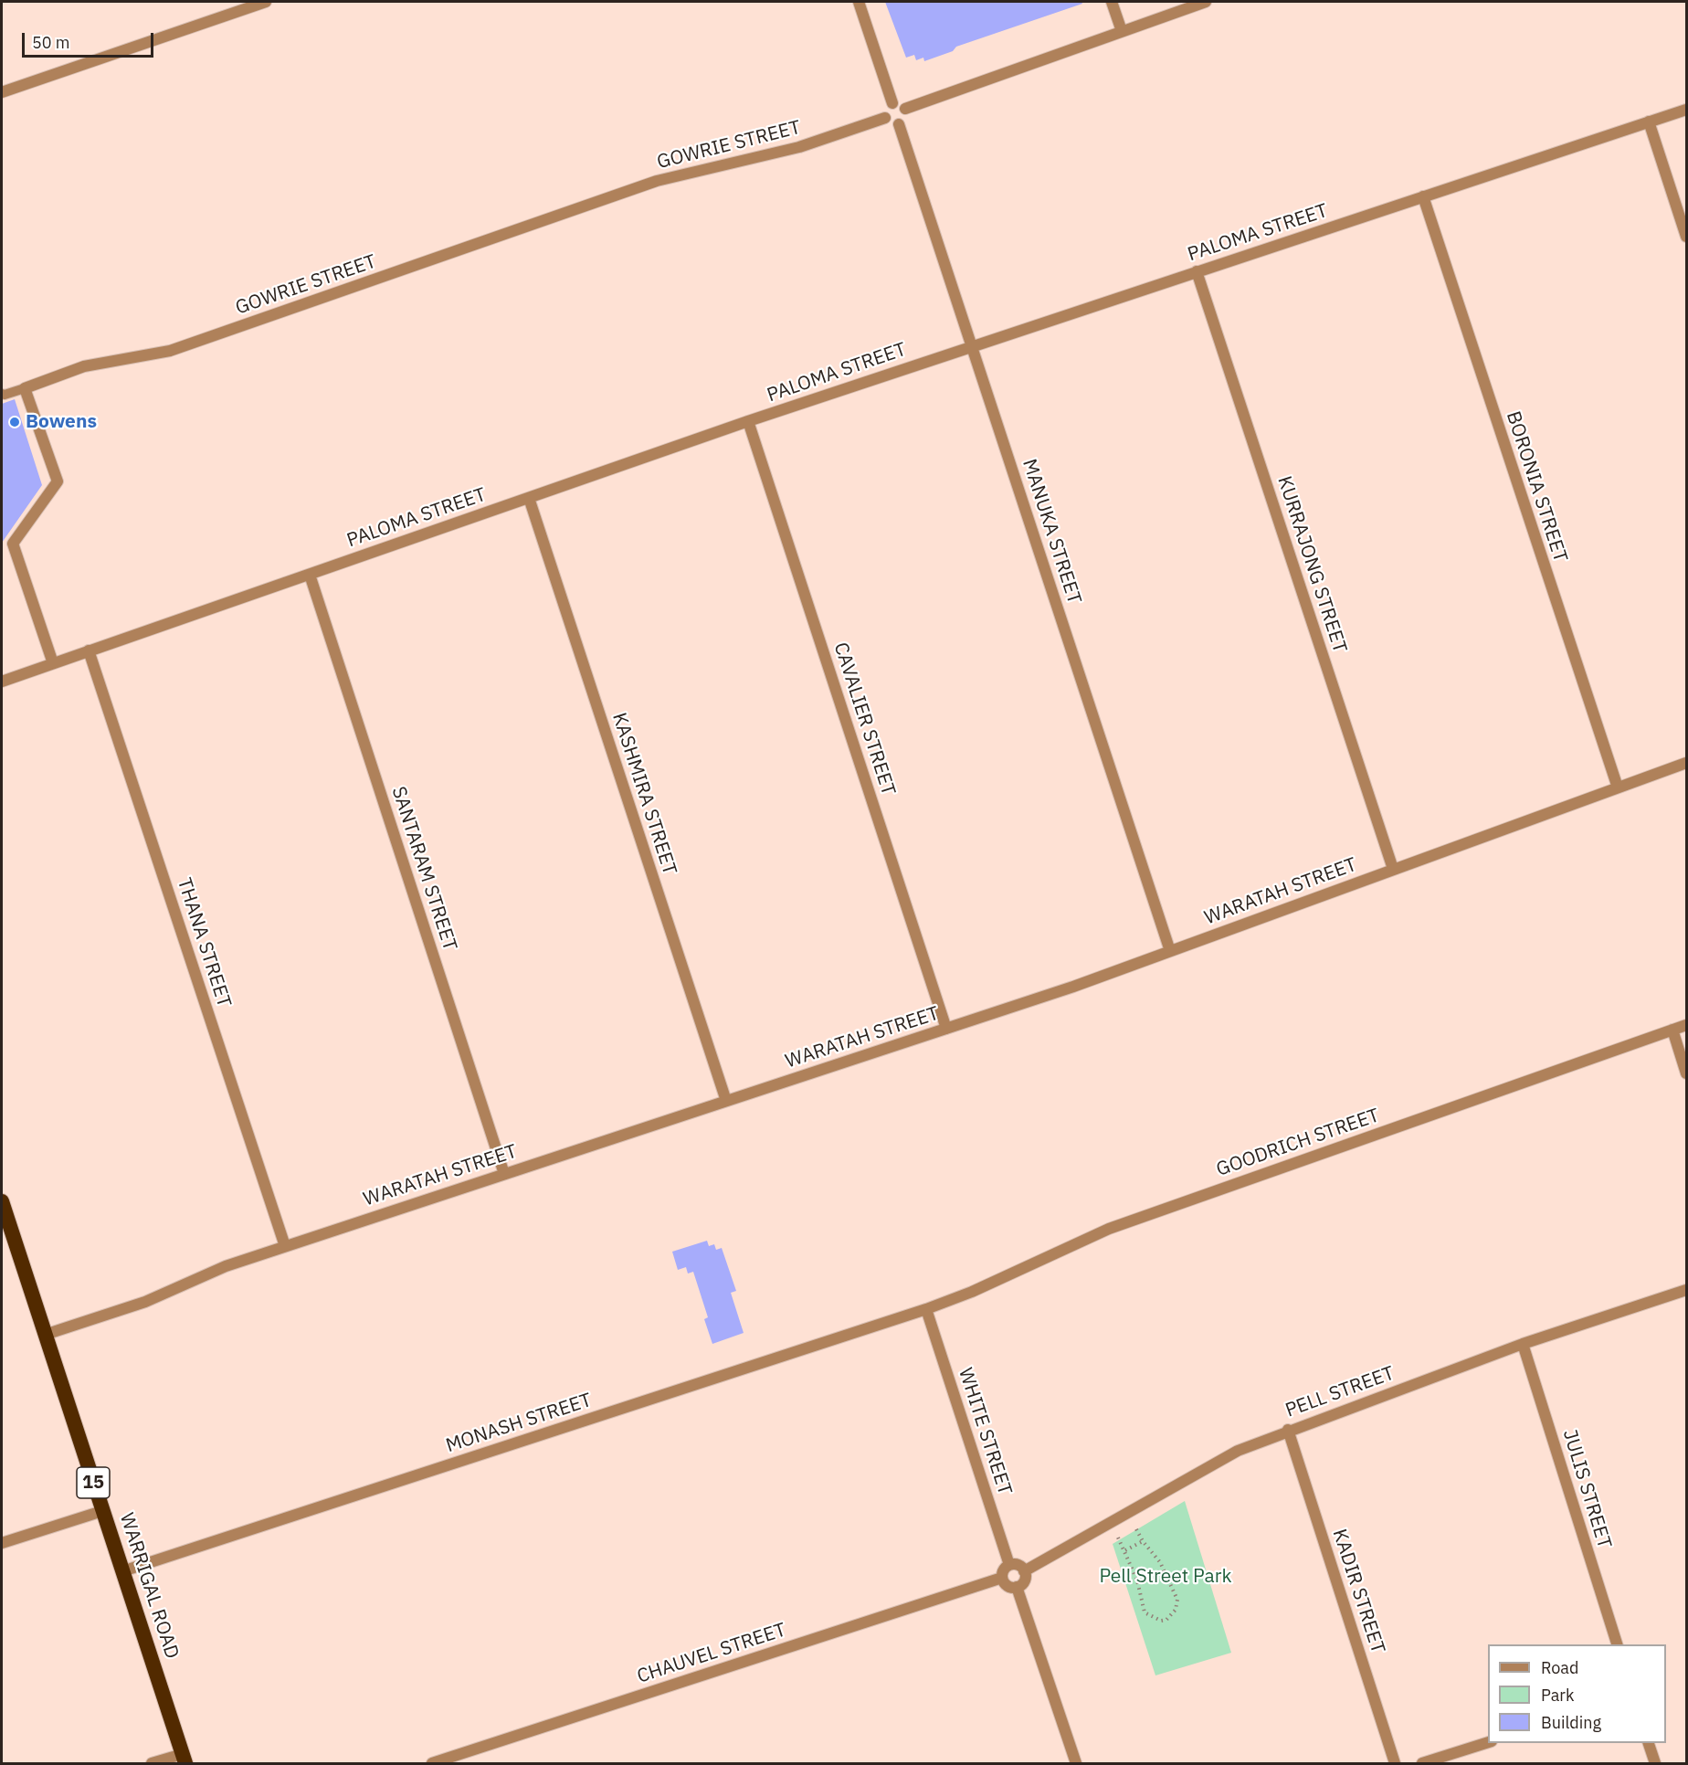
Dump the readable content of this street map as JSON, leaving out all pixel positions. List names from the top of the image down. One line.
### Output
{"streets":{"highway":["15","WARRIGAL ROAD"],"street":["GOWRIE STREET","PALOMA STREET","BORONIA STREET","MANUKA STREET","KURRAJONG STREET","CAVALIER STREET","KASHMIRA STREET","SANTARAM STREET","WARATAH STREET","THANA STREET","GOODRICH STREET","PELL STREET","MONASH STREET","WHITE STREET","JULIS STREET","KADIR STREET","CHAUVEL STREET"]},"crossings":[["GOWRIE STREET","MANUKA STREET"],["PALOMA STREET","BORONIA STREET"],["PALOMA STREET","MANUKA STREET"],["PALOMA STREET","KURRAJONG STREET"],["PALOMA STREET","CAVALIER STREET"],["PALOMA STREET","KASHMIRA STREET"],["PALOMA STREET","SANTARAM STREET"],["PALOMA STREET","THANA STREET"],["BORONIA STREET","WARATAH STREET"],["MANUKA STREET","WARATAH STREET"],["KURRAJONG STREET","WARATAH STREET"],["CAVALIER STREET","WARATAH STREET"],["KASHMIRA STREET","WARATAH STREET"],["SANTARAM STREET","WARATAH STREET"],["WARATAH STREET","THANA STREET"],["WARATAH STREET","WARRIGAL ROAD"],["GOODRICH STREET","MONASH STREET"],["GOODRICH STREET","WHITE STREET"],["PELL STREET","WHITE STREET"],["PELL STREET","JULIS STREET"],["PELL STREET","KADIR STREET"],["PELL STREET","CHAUVEL STREET"],["MONASH STREET","WHITE STREET"],["MONASH STREET","WARRIGAL ROAD"],["WHITE STREET","CHAUVEL STREET"]],"parks":["Pell Street Park"],"places":["Bowens"],"legend":["Road","Park","Building"],"scale_bar":"50 m"}
